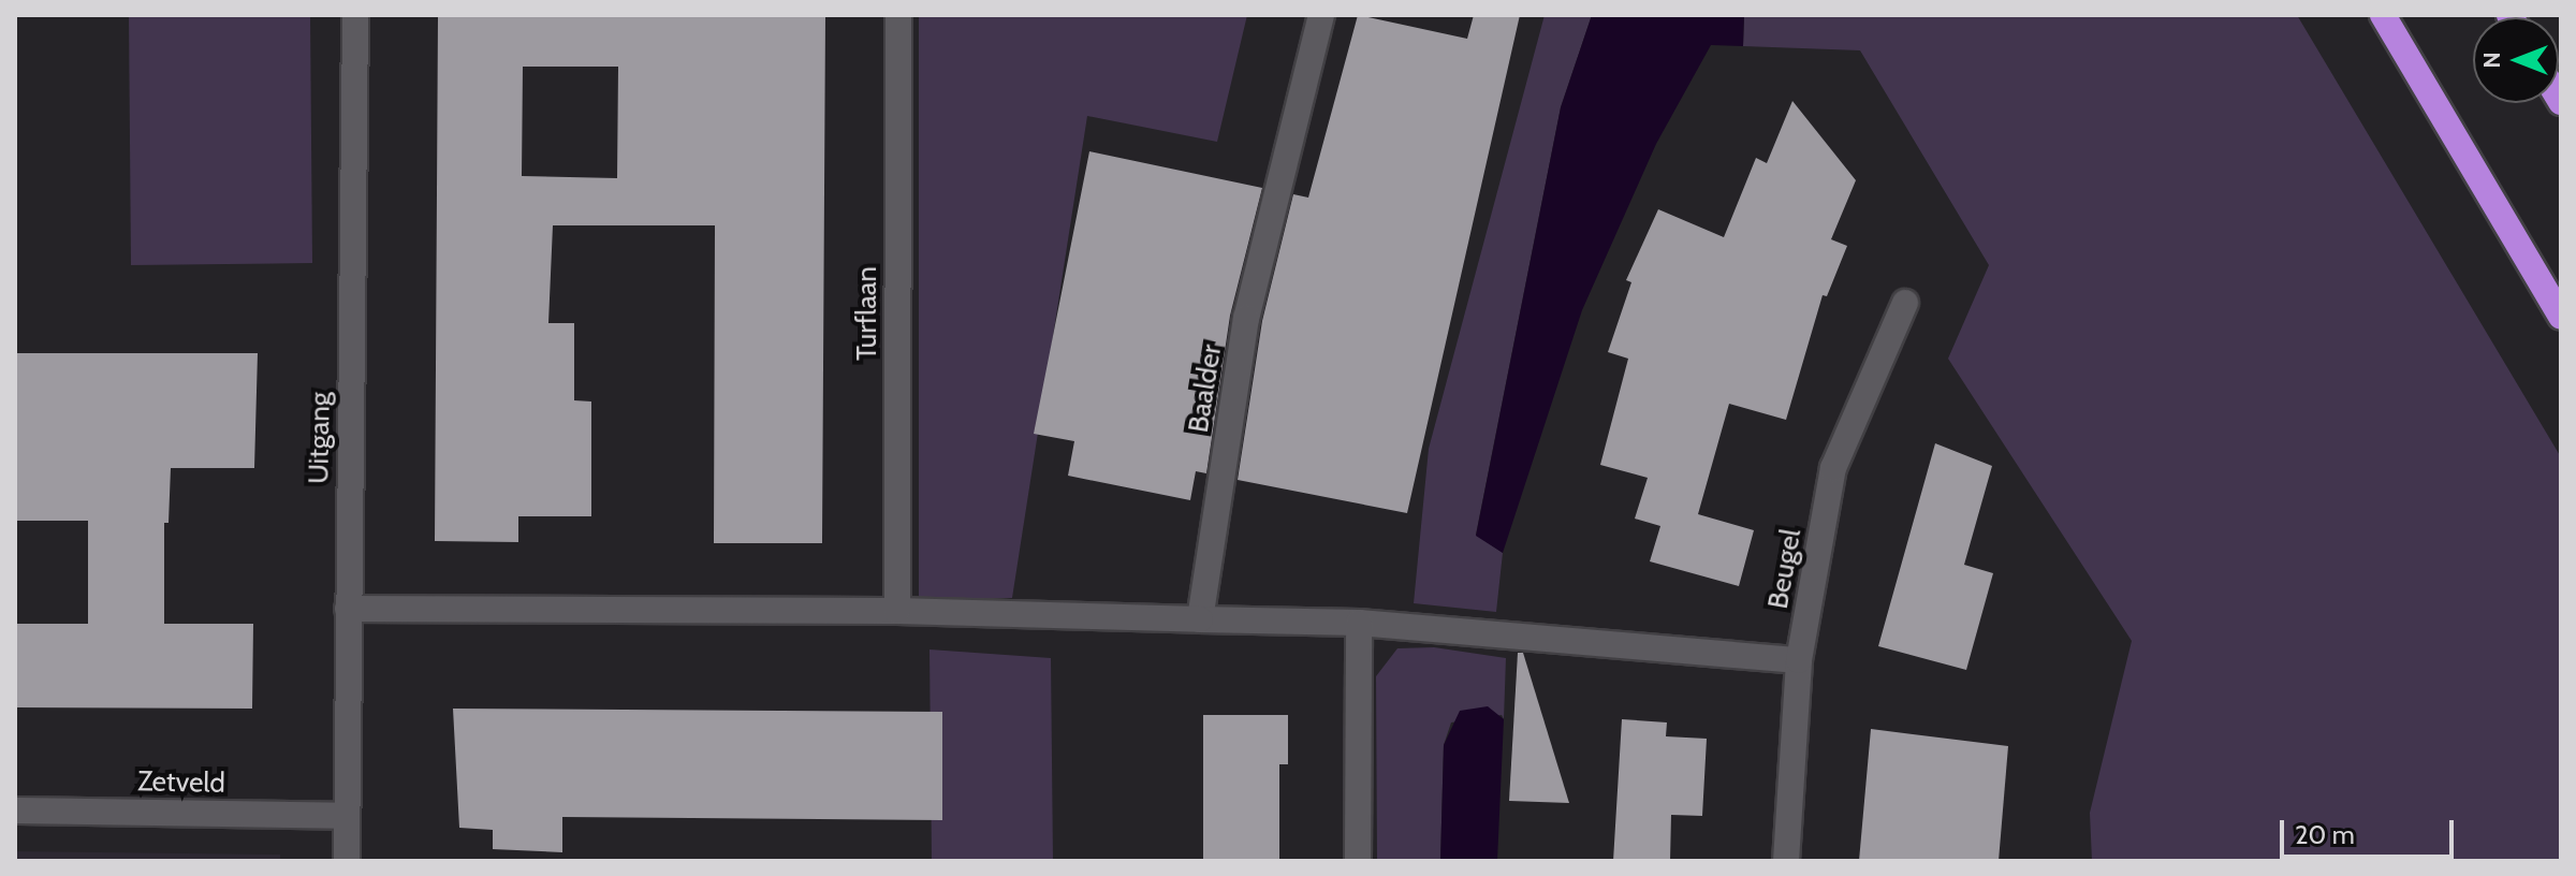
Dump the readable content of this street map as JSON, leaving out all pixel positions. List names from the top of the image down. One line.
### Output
{"streets":{"street":["Turflaan","Baalder","Uitgang","Beugel","Zetveld"]},"crossings":[["Uitgang","Zetveld"]],"scale_bar":"20 m","north":"left"}
